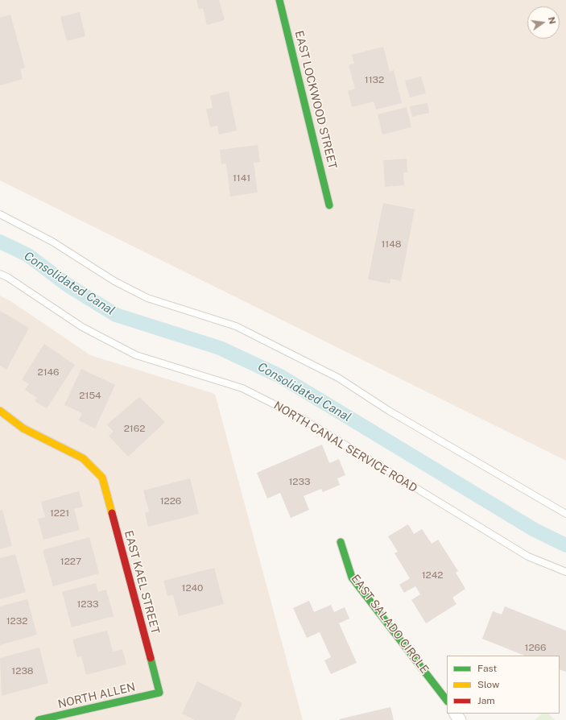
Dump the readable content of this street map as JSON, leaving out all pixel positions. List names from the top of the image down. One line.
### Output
{"streets":{"street":["EAST LOCKWOOD STREET","EAST KAEL STREET","EAST SALADO CIRCLE","NORTH ALLEN"],"lane":["NORTH CANAL SERVICE ROAD"]},"crossings":[["EAST KAEL STREET","NORTH ALLEN"]],"water":["Consolidated Canal"],"house_numbers":["1132","1141","1148","2146","2154","2162","1233","1226","1221","1227","1242","1240","1233","1232","1266","1238"],"legend":["Fast","Slow","Jam"],"north":"right"}
